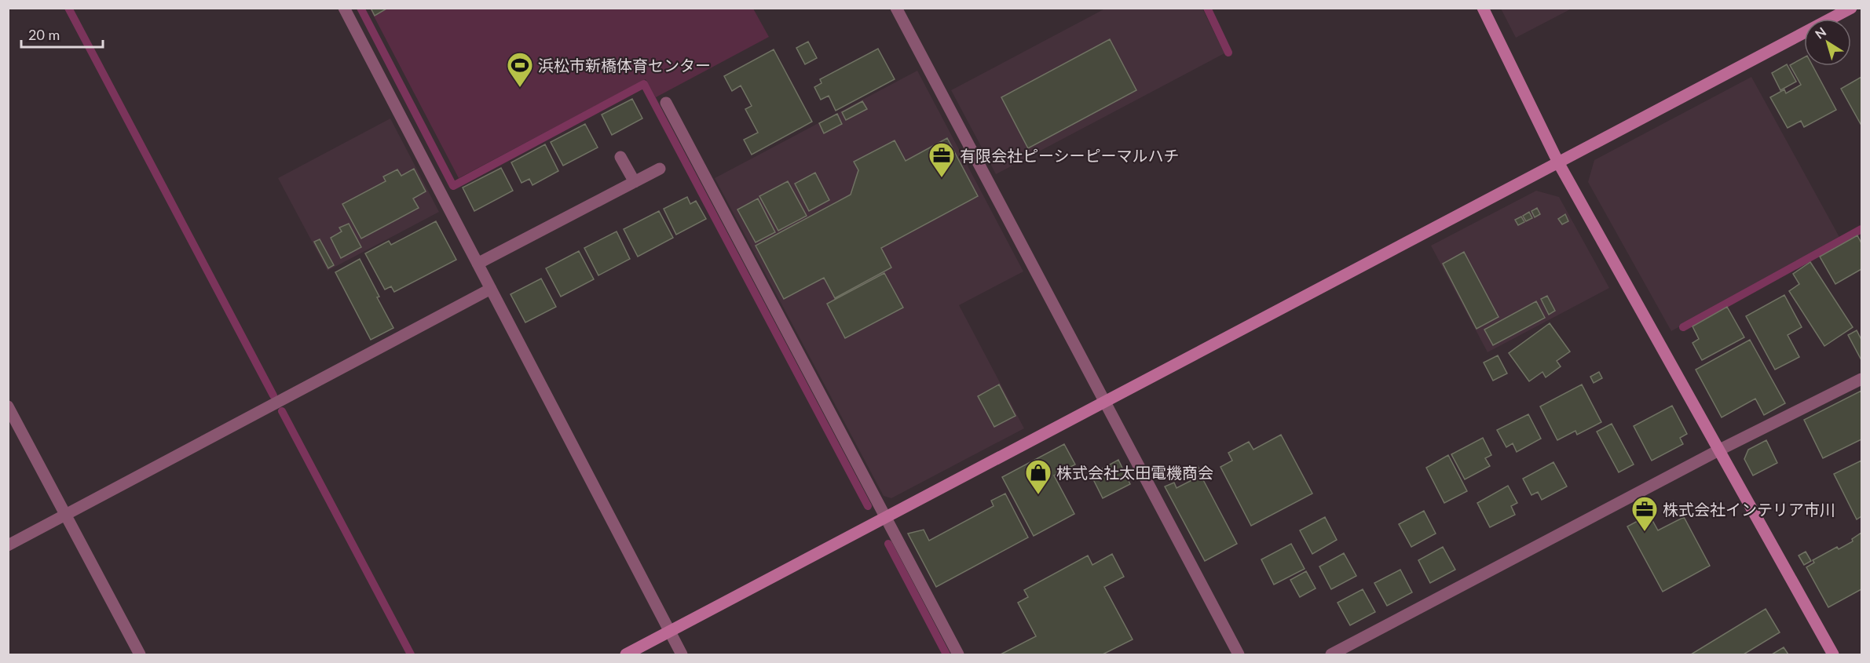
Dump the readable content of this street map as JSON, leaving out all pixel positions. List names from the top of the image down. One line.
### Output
{"places":{"sports":["浜松市新橋体育センター"],"office":["有限会社ピーシーピーマルハチ","株式会社インテリア市川"],"shop":["株式会社太田電機商会"]},"scale_bar":"20 m","north":"top left"}
